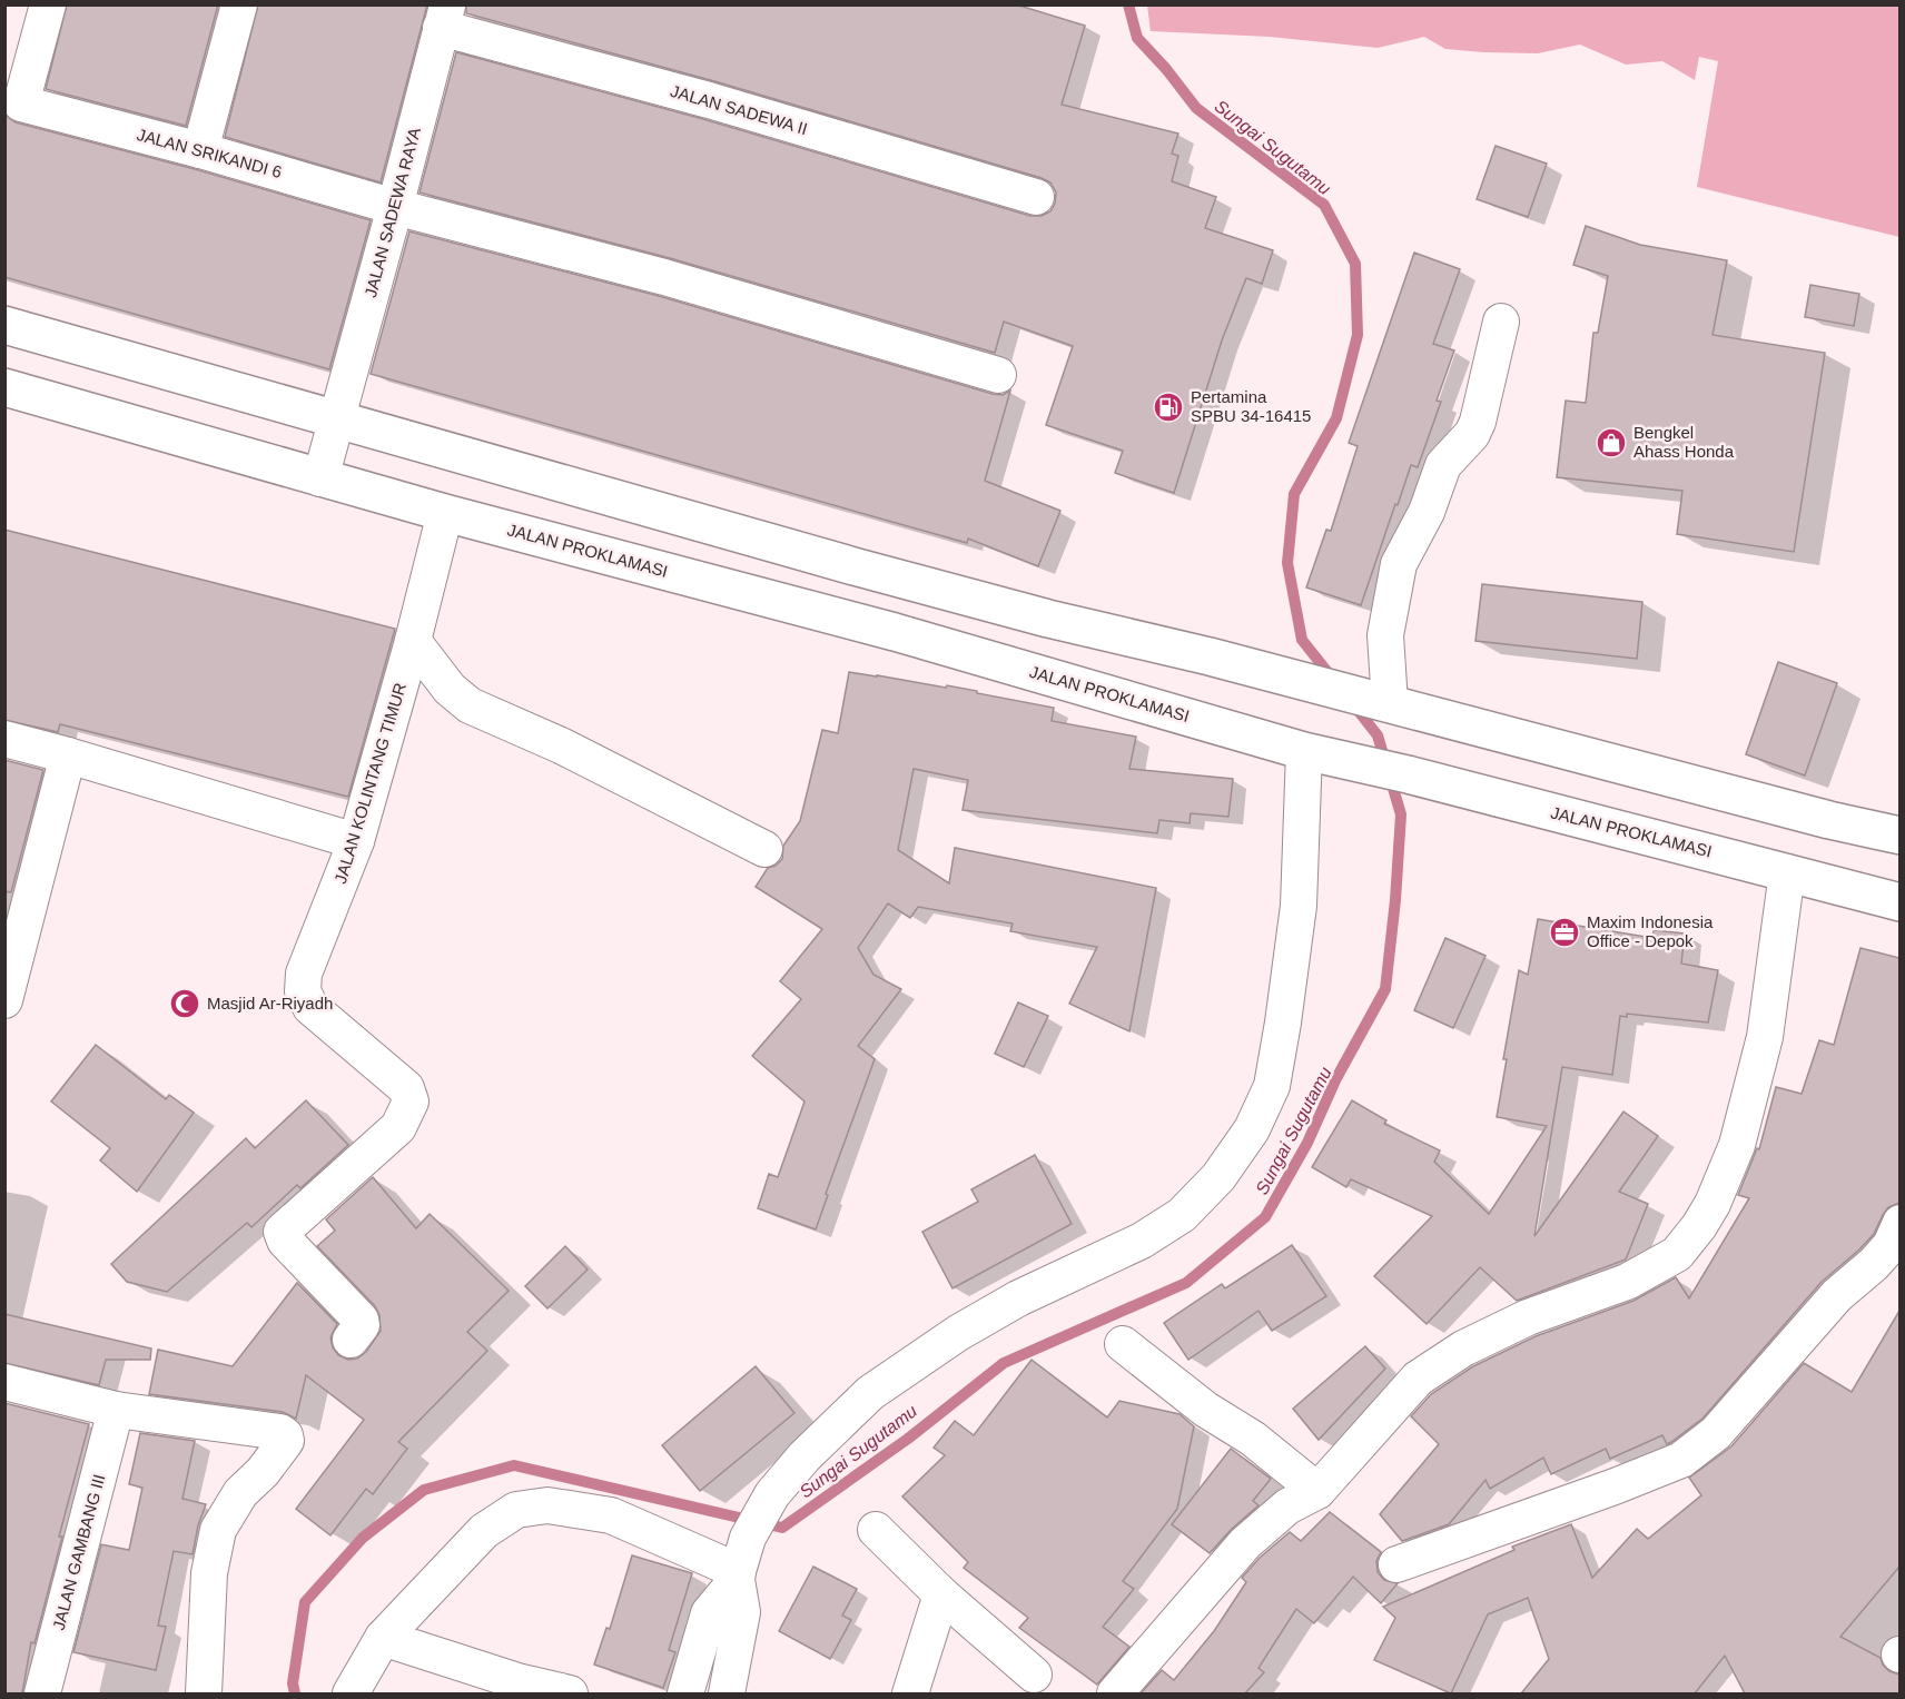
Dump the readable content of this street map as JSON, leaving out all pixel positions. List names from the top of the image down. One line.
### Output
{"streets":{"street":["JALAN SADEWA II","JALAN SRIKANDI 6","JALAN SADEWA RAYA","JALAN PROKLAMASI","JALAN KOLINTANG TIMUR","JALAN GAMBANG III"]},"crossings":[["JALAN SADEWA II","JALAN SADEWA RAYA"],["JALAN SRIKANDI 6","JALAN SADEWA RAYA"],["JALAN PROKLAMASI","JALAN KOLINTANG TIMUR"]],"water":["Sungai Sugutamu"],"places":{"fuel station":["Pertamina SPBU 34-16415"],"shop":["Bengkel Ahass Honda"],"office":["Maxim Indonesia Office - Depok"],"mosque":["Masjid Ar-Riyadh"]}}
